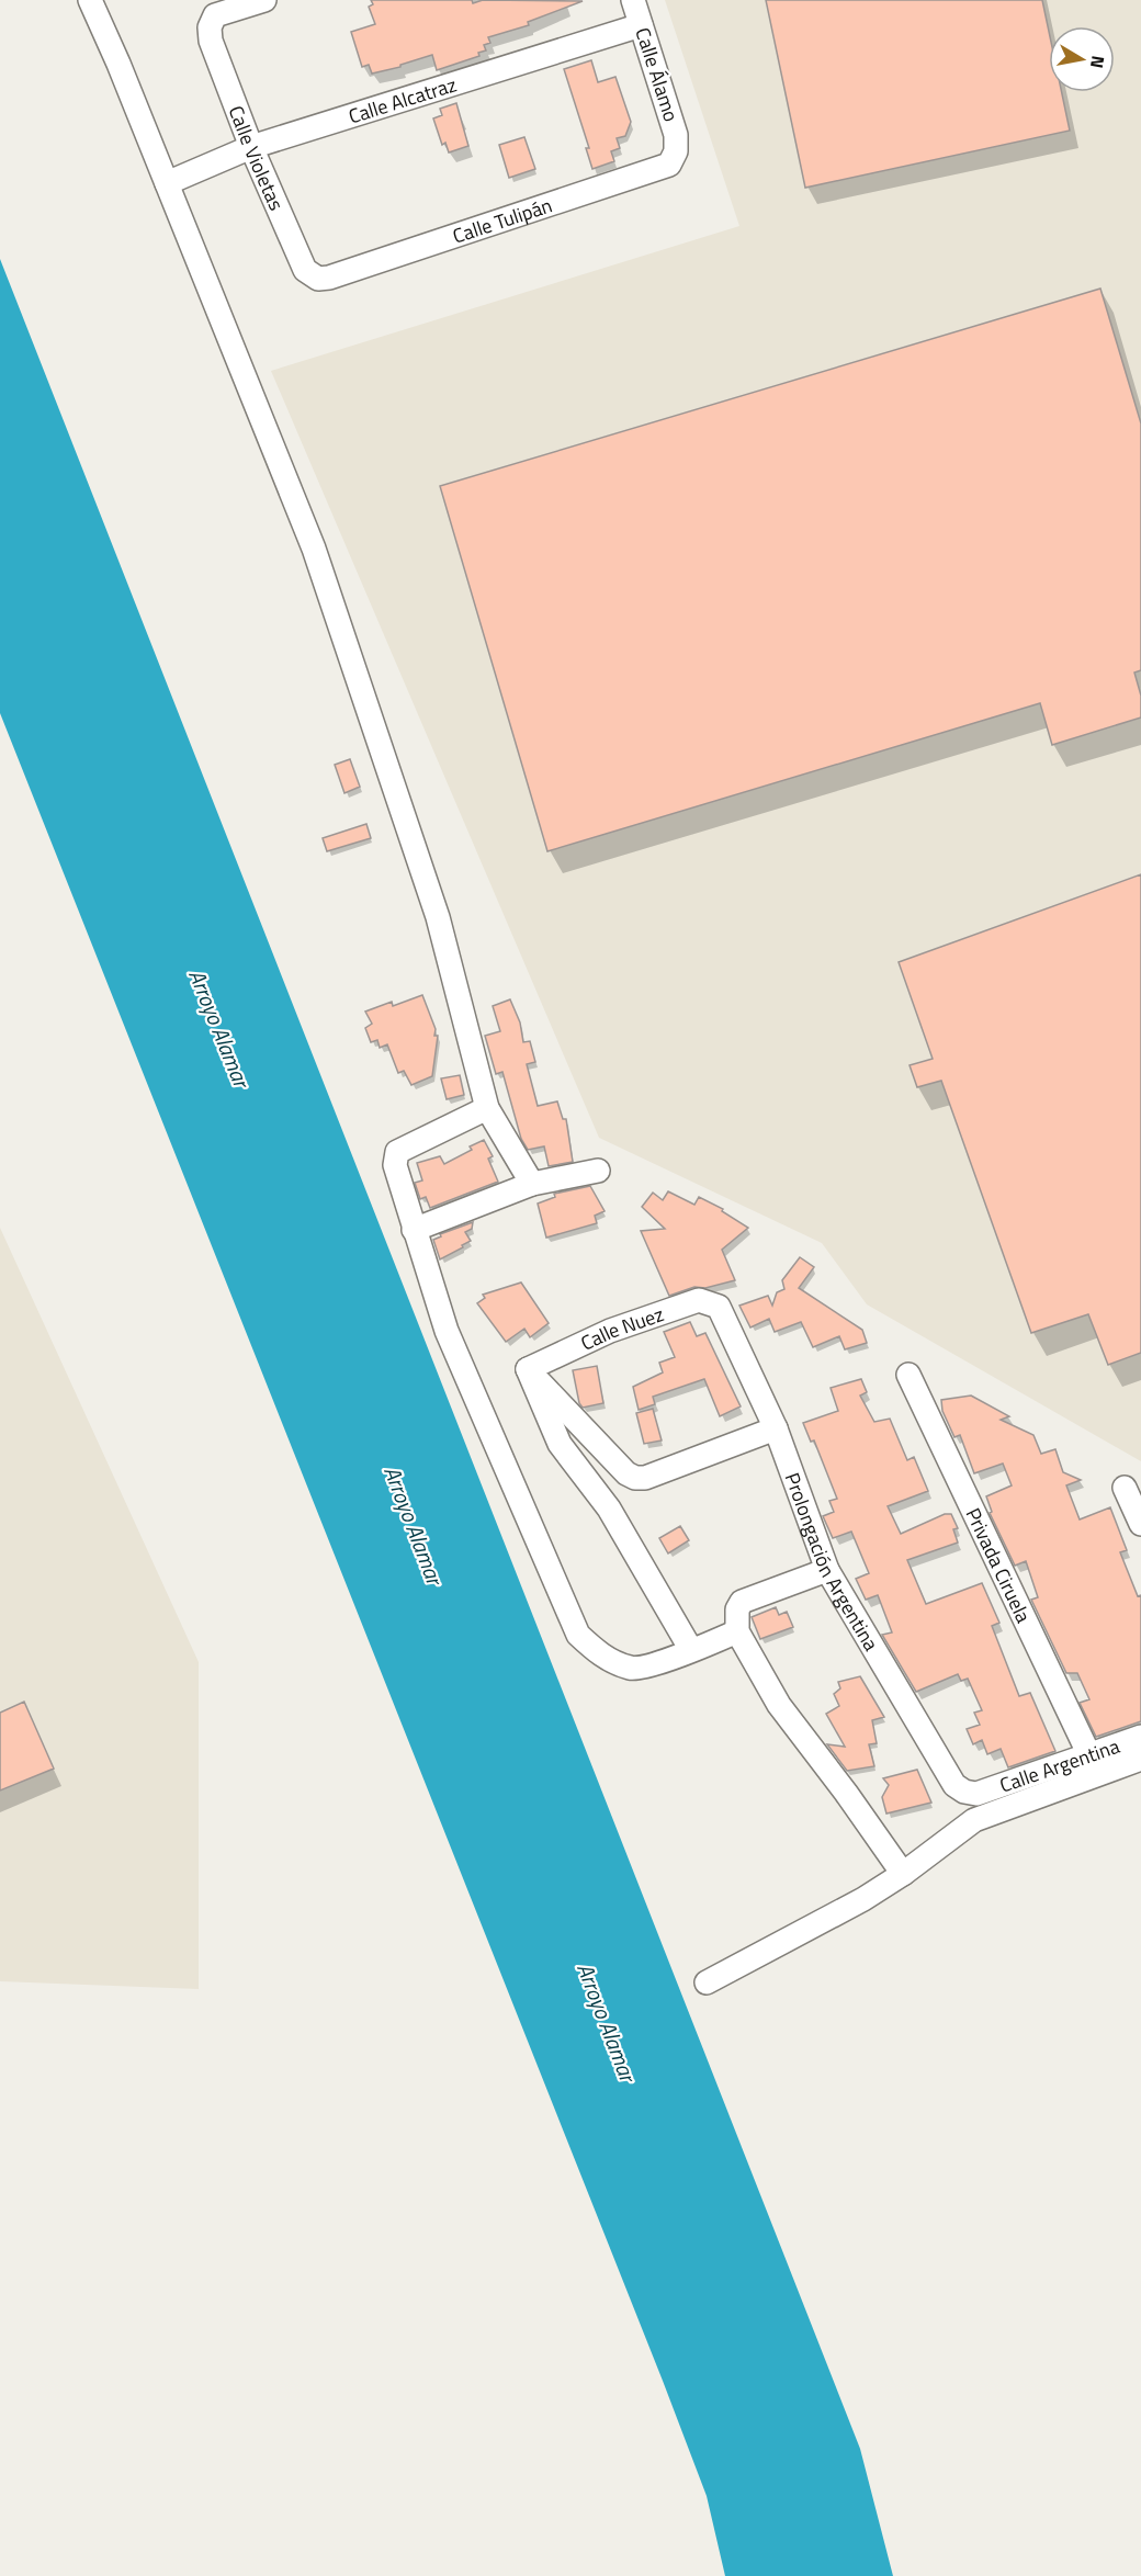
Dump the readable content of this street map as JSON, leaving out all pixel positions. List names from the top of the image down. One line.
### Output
{"streets":{"street":["Calle Álamo","Calle Alcatraz","Calle Violetas","Calle Tulipán","Calle Nuez","Prolongación Argentina","Privada Ciruela","Calle Argentina"]},"crossings":[["Calle Álamo","Calle Alcatraz"],["Calle Álamo","Calle Tulipán"],["Calle Alcatraz","Calle Violetas"],["Calle Violetas","Calle Tulipán"],["Calle Nuez","Prolongación Argentina"],["Prolongación Argentina","Calle Argentina"],["Privada Ciruela","Calle Argentina"]],"water":["Arroyo Alamar"],"north":"right"}
